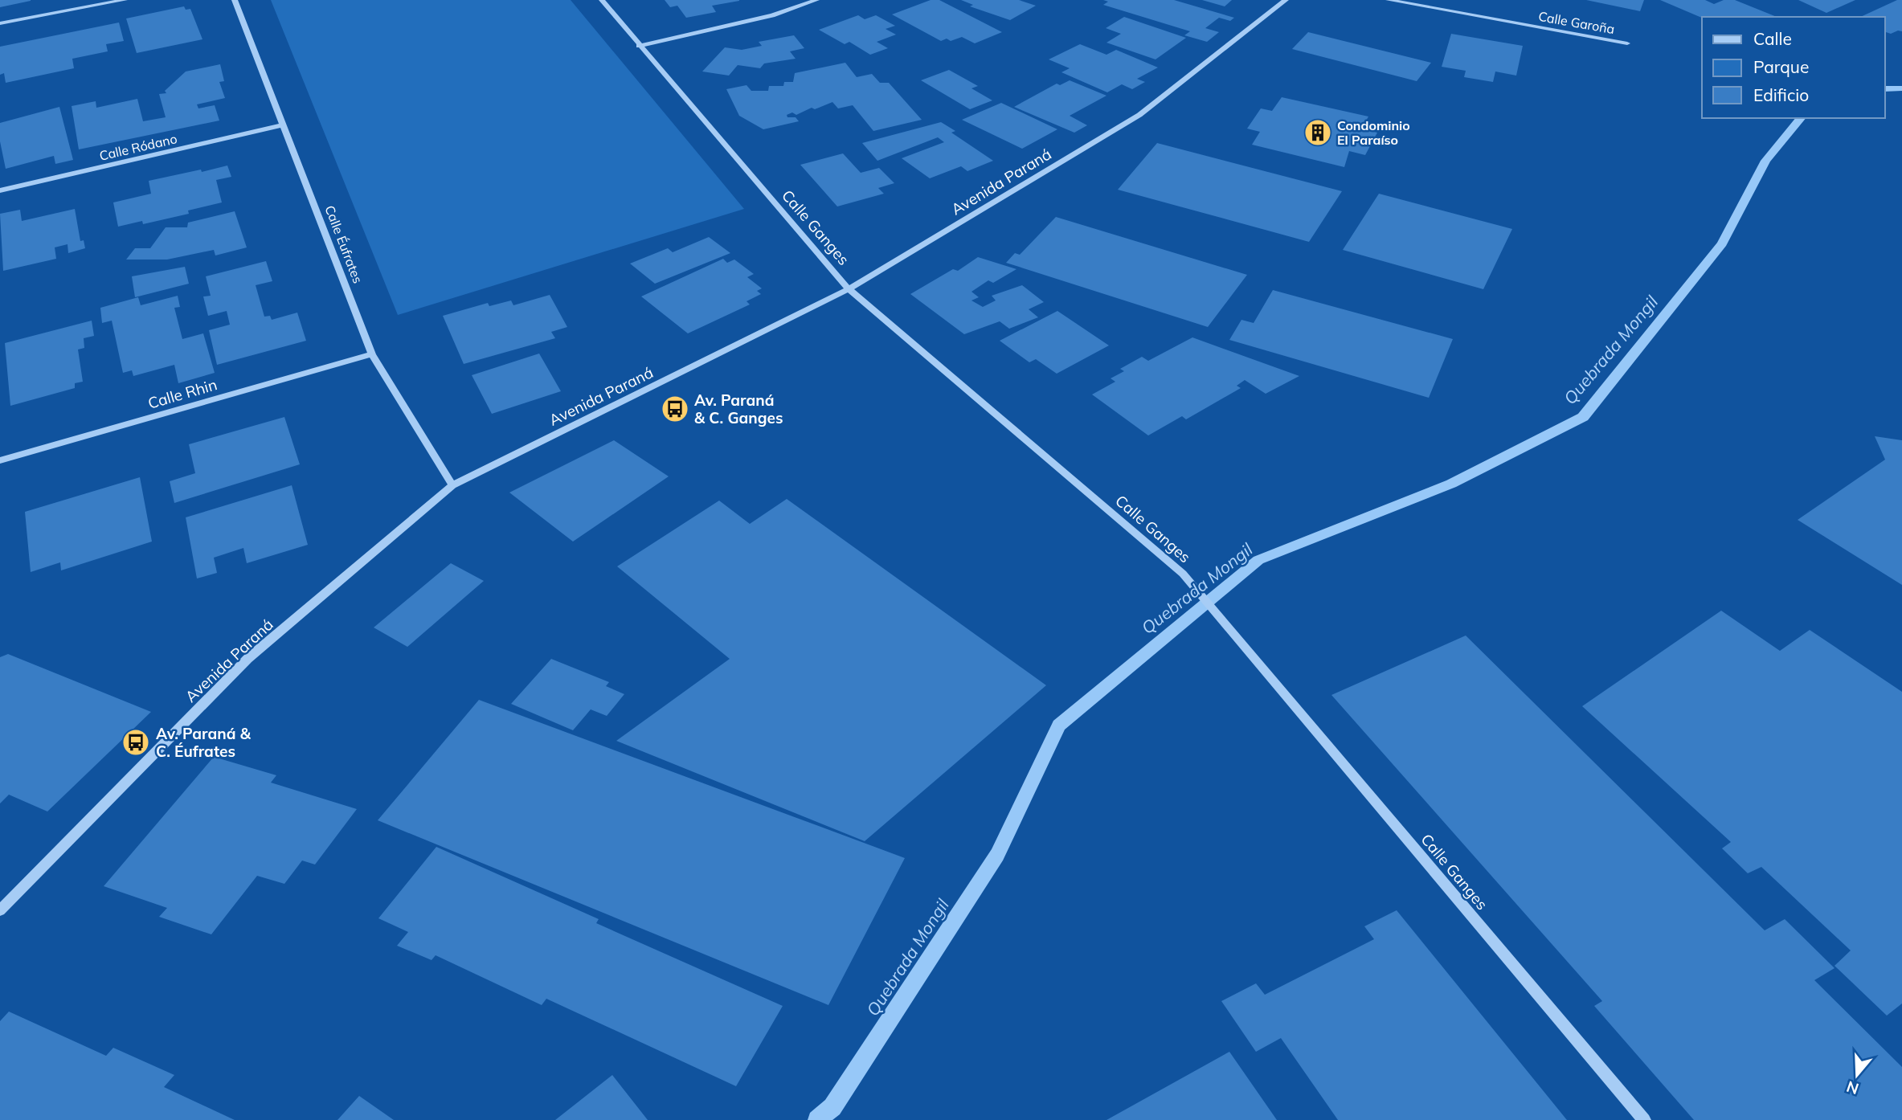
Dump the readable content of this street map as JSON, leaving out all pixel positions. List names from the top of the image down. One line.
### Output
{"streets":{"street":["Calle Garoña","Calle Ródano","Avenida Paraná","Calle Ganges","Calle Éufrates","Calle Rhin"]},"crossings":[["Calle Ródano","Calle Éufrates"],["Avenida Paraná","Calle Ganges"],["Avenida Paraná","Calle Éufrates"],["Calle Éufrates","Calle Rhin"]],"water":["Quebrada Mongil"],"places":{"building":["Condominio El Paraíso"],"bus stop":["Av. Paraná & C. Ganges","Av. Paraná & C. Éufrates"]},"legend":["Calle","Parque","Edificio"],"north":"bottom"}
